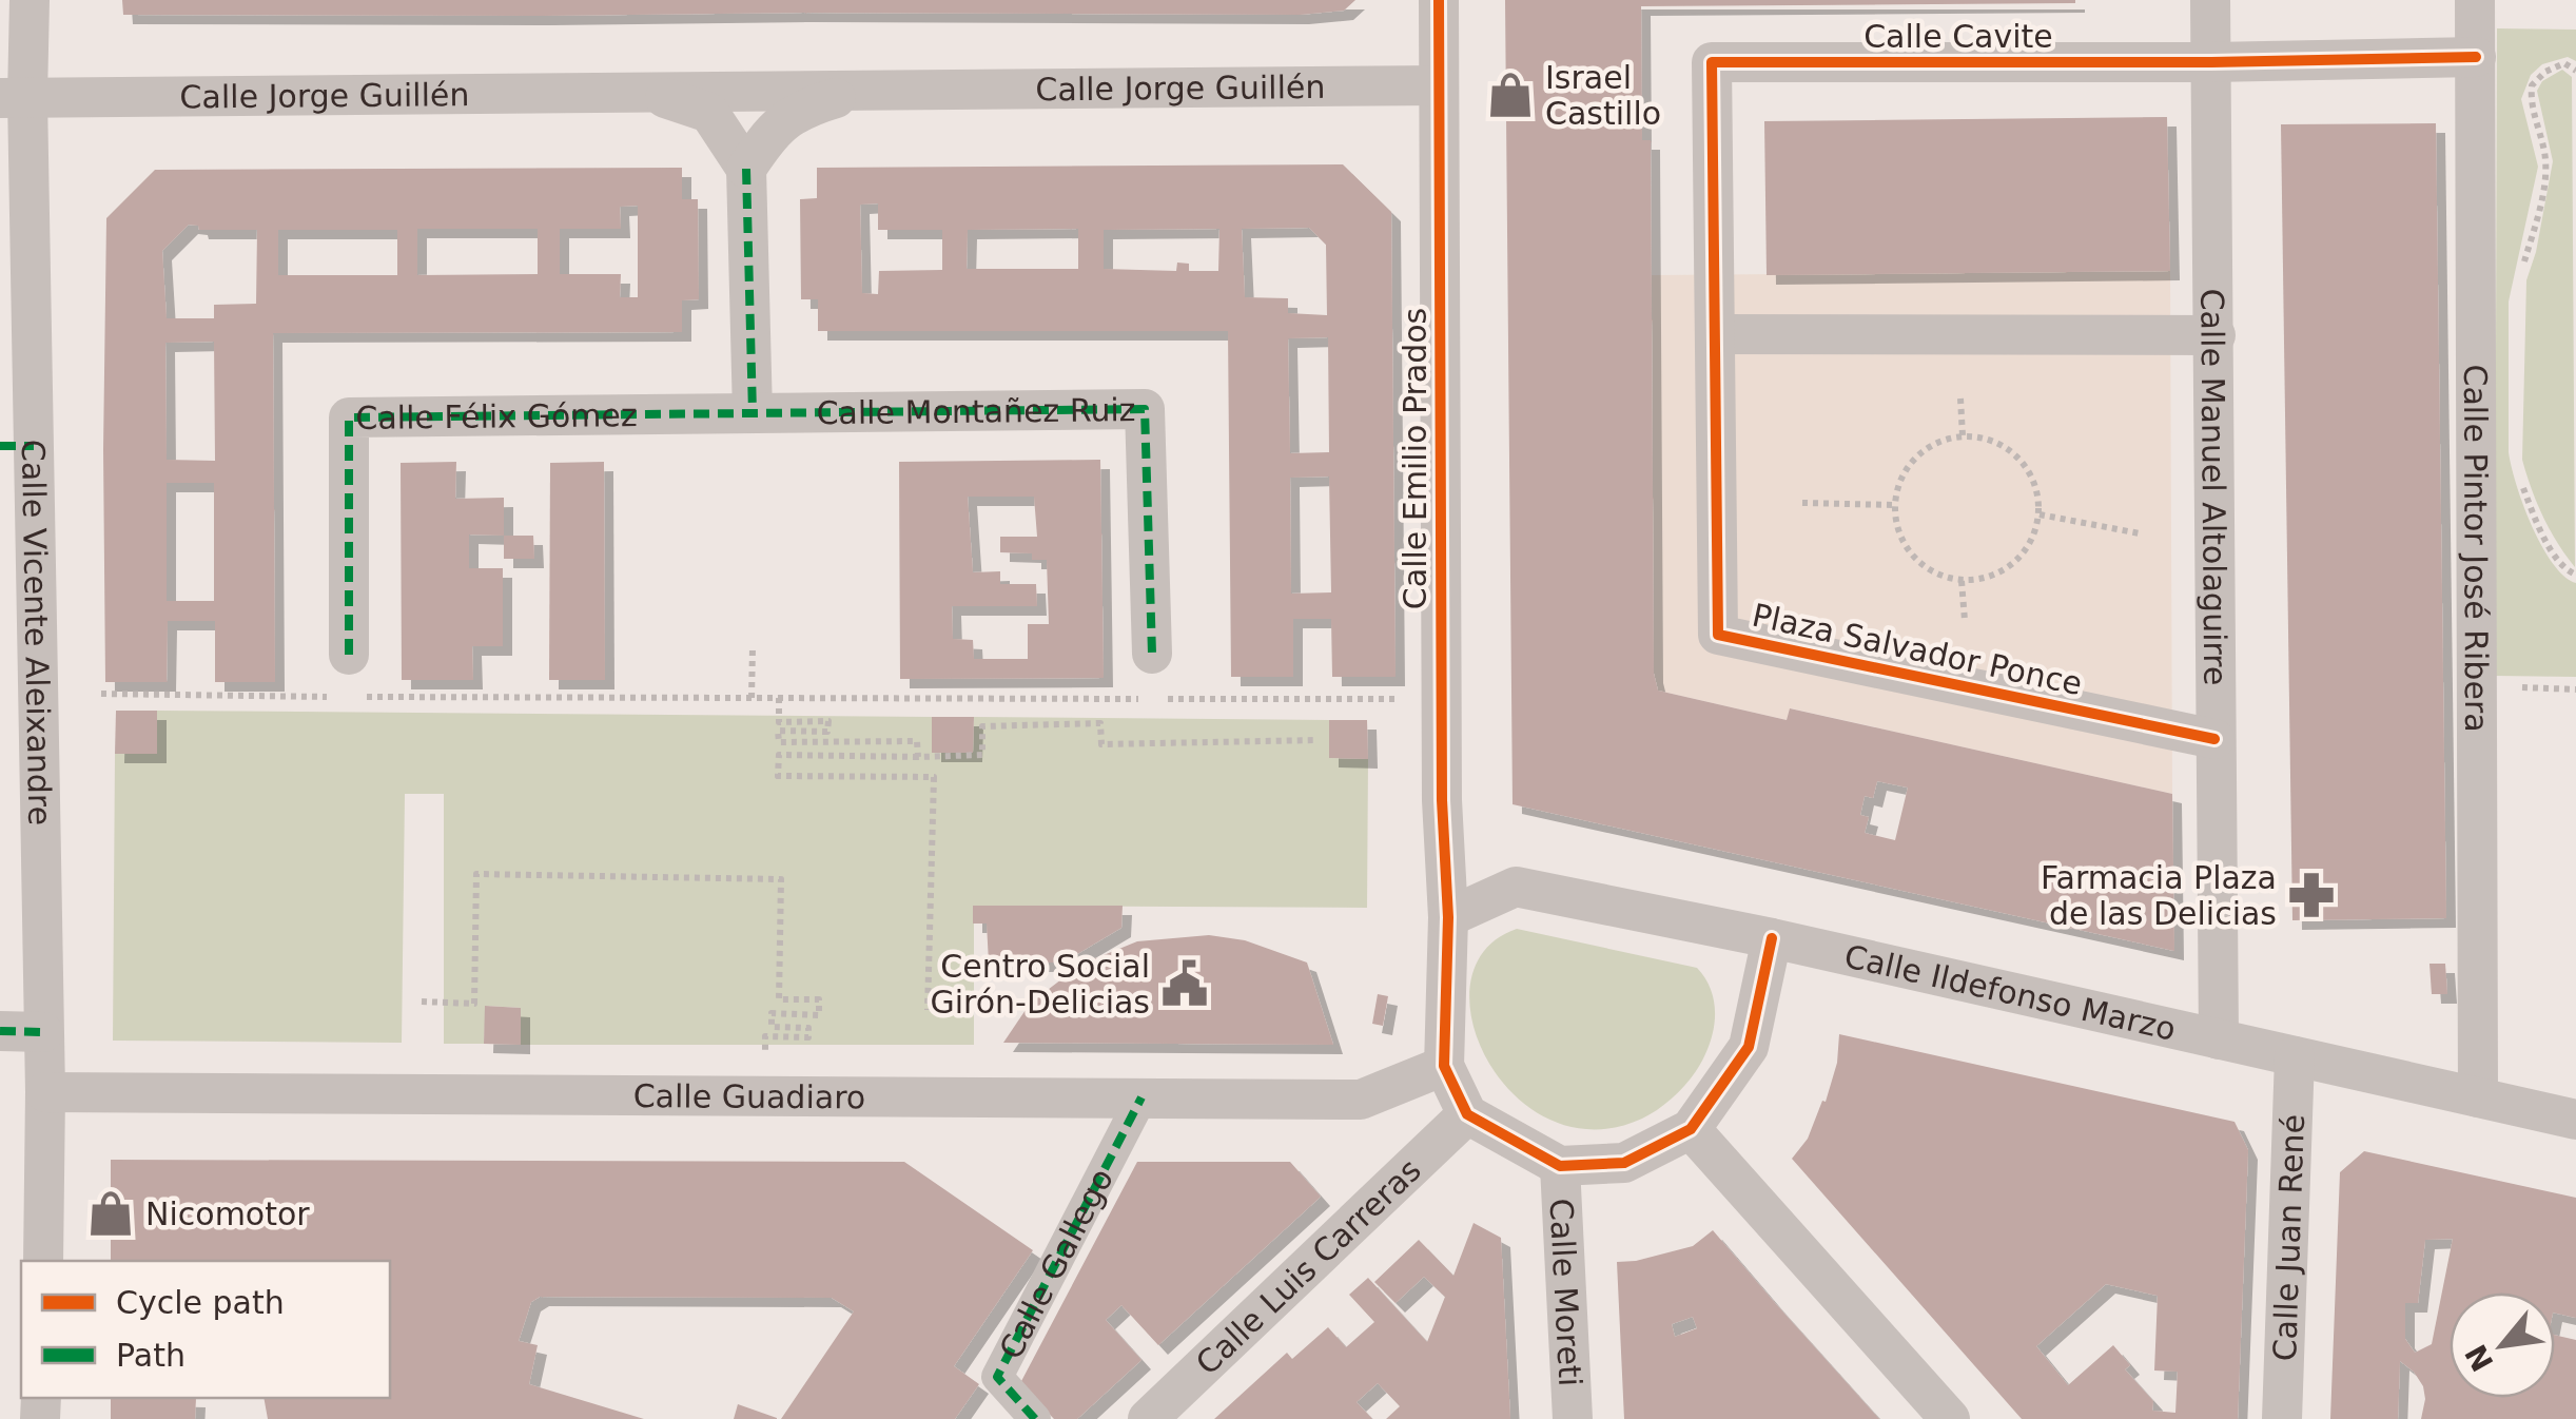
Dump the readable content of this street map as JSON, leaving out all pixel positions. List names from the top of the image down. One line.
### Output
{"streets":{"street":["Calle Cavite","Calle Jorge Guillén","Calle Montañez Ruiz","Calle Félix Gómez","Calle Emilio Prados","Calle Manuel Altolaguirre","Calle Pintor José Ribera","Calle Vicente Aleixandre","Plaza Salvador Ponce","Calle Ildefonso Marzo","Calle Guadiaro","Calle Juan René","Calle Gallego","Calle Luis Carreras","Calle Moreti"]},"crossings":[["Calle Cavite","Calle Manuel Altolaguirre"],["Calle Cavite","Calle Pintor José Ribera"],["Calle Cavite","Plaza Salvador Ponce"],["Calle Jorge Guillén","Calle Emilio Prados"],["Calle Jorge Guillén","Calle Vicente Aleixandre"],["Calle Montañez Ruiz","Calle Félix Gómez"],["Calle Emilio Prados","Calle Ildefonso Marzo"],["Calle Emilio Prados","Calle Guadiaro"],["Calle Emilio Prados","Calle Luis Carreras"],["Calle Emilio Prados","Calle Moreti"],["Calle Manuel Altolaguirre","Plaza Salvador Ponce"],["Calle Manuel Altolaguirre","Calle Ildefonso Marzo"],["Calle Pintor José Ribera","Calle Ildefonso Marzo"],["Calle Vicente Aleixandre","Calle Guadiaro"],["Calle Ildefonso Marzo","Calle Guadiaro"],["Calle Ildefonso Marzo","Calle Juan René"],["Calle Ildefonso Marzo","Calle Luis Carreras"],["Calle Ildefonso Marzo","Calle Moreti"],["Calle Guadiaro","Calle Gallego"],["Calle Guadiaro","Calle Luis Carreras"],["Calle Guadiaro","Calle Moreti"],["Calle Luis Carreras","Calle Moreti"]],"places":{"shop":["Israel Castillo","Nicomotor"],"pharmacy":["Farmacia Plaza de las Delicias"],"public building":["Centro Social Girón-Delicias"]},"legend":["Cycle path","Path"],"north":"bottom left"}
